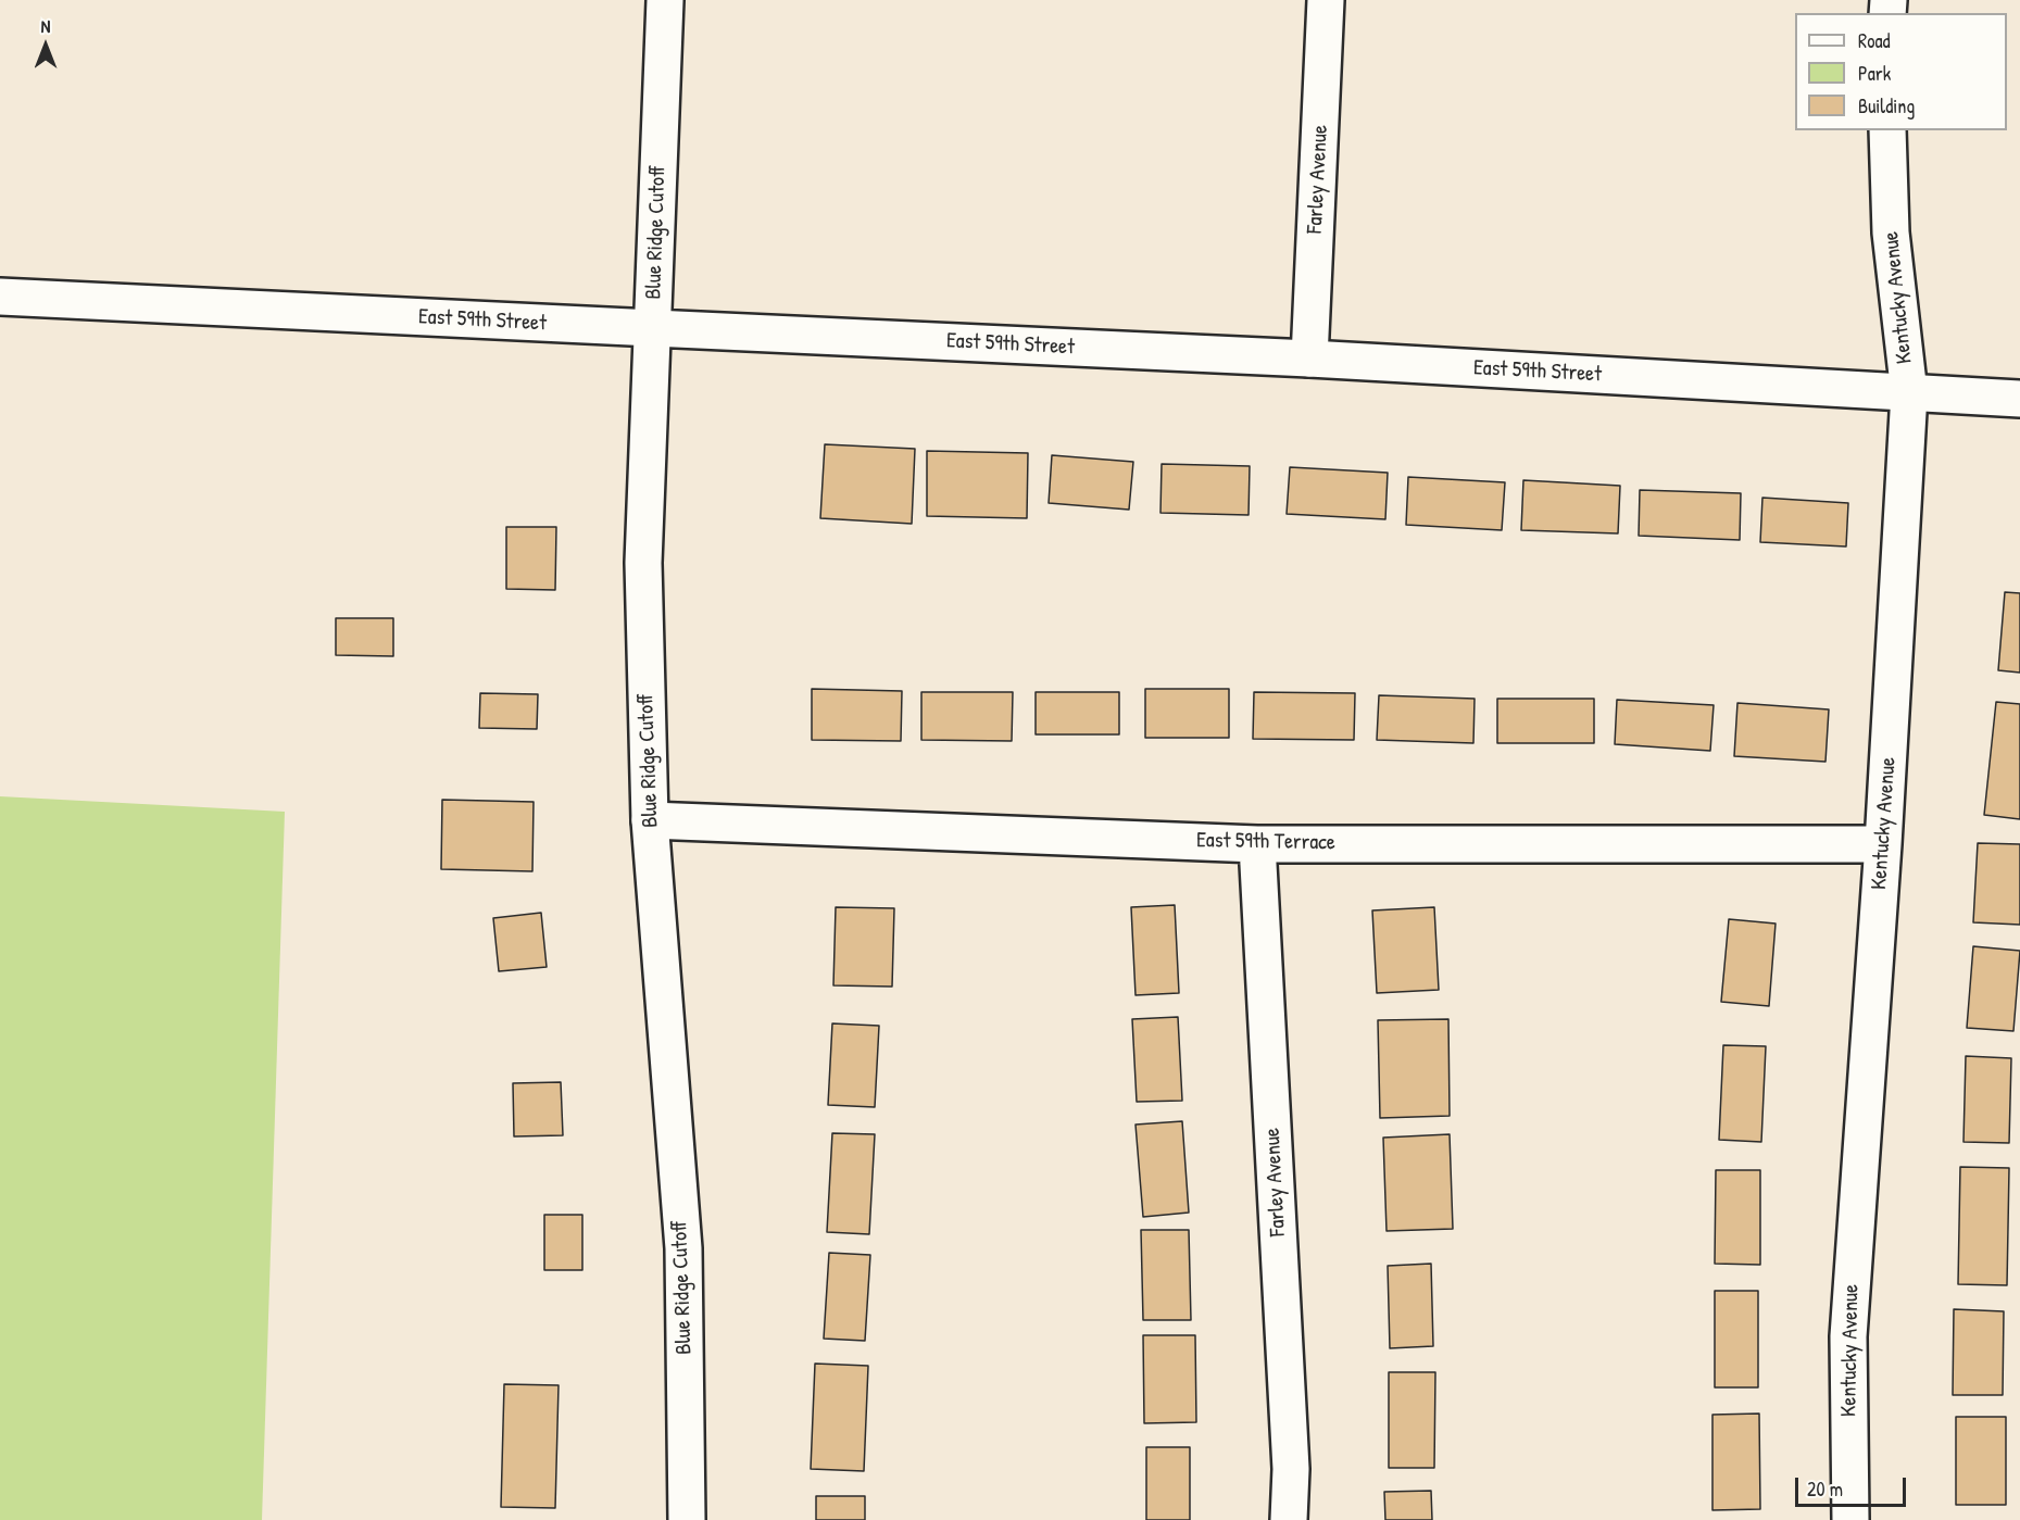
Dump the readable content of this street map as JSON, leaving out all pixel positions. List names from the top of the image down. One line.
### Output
{"streets":{"street":["Farley Avenue","Blue Ridge Cutoff","Kentucky Avenue","East 59th Street","East 59th Terrace"]},"crossings":[["Farley Avenue","East 59th Street"],["Farley Avenue","East 59th Terrace"],["Blue Ridge Cutoff","East 59th Street"],["Blue Ridge Cutoff","East 59th Terrace"],["Kentucky Avenue","East 59th Street"],["Kentucky Avenue","East 59th Terrace"]],"legend":["Road","Park","Building"],"scale_bar":"20 m","north":"top"}
